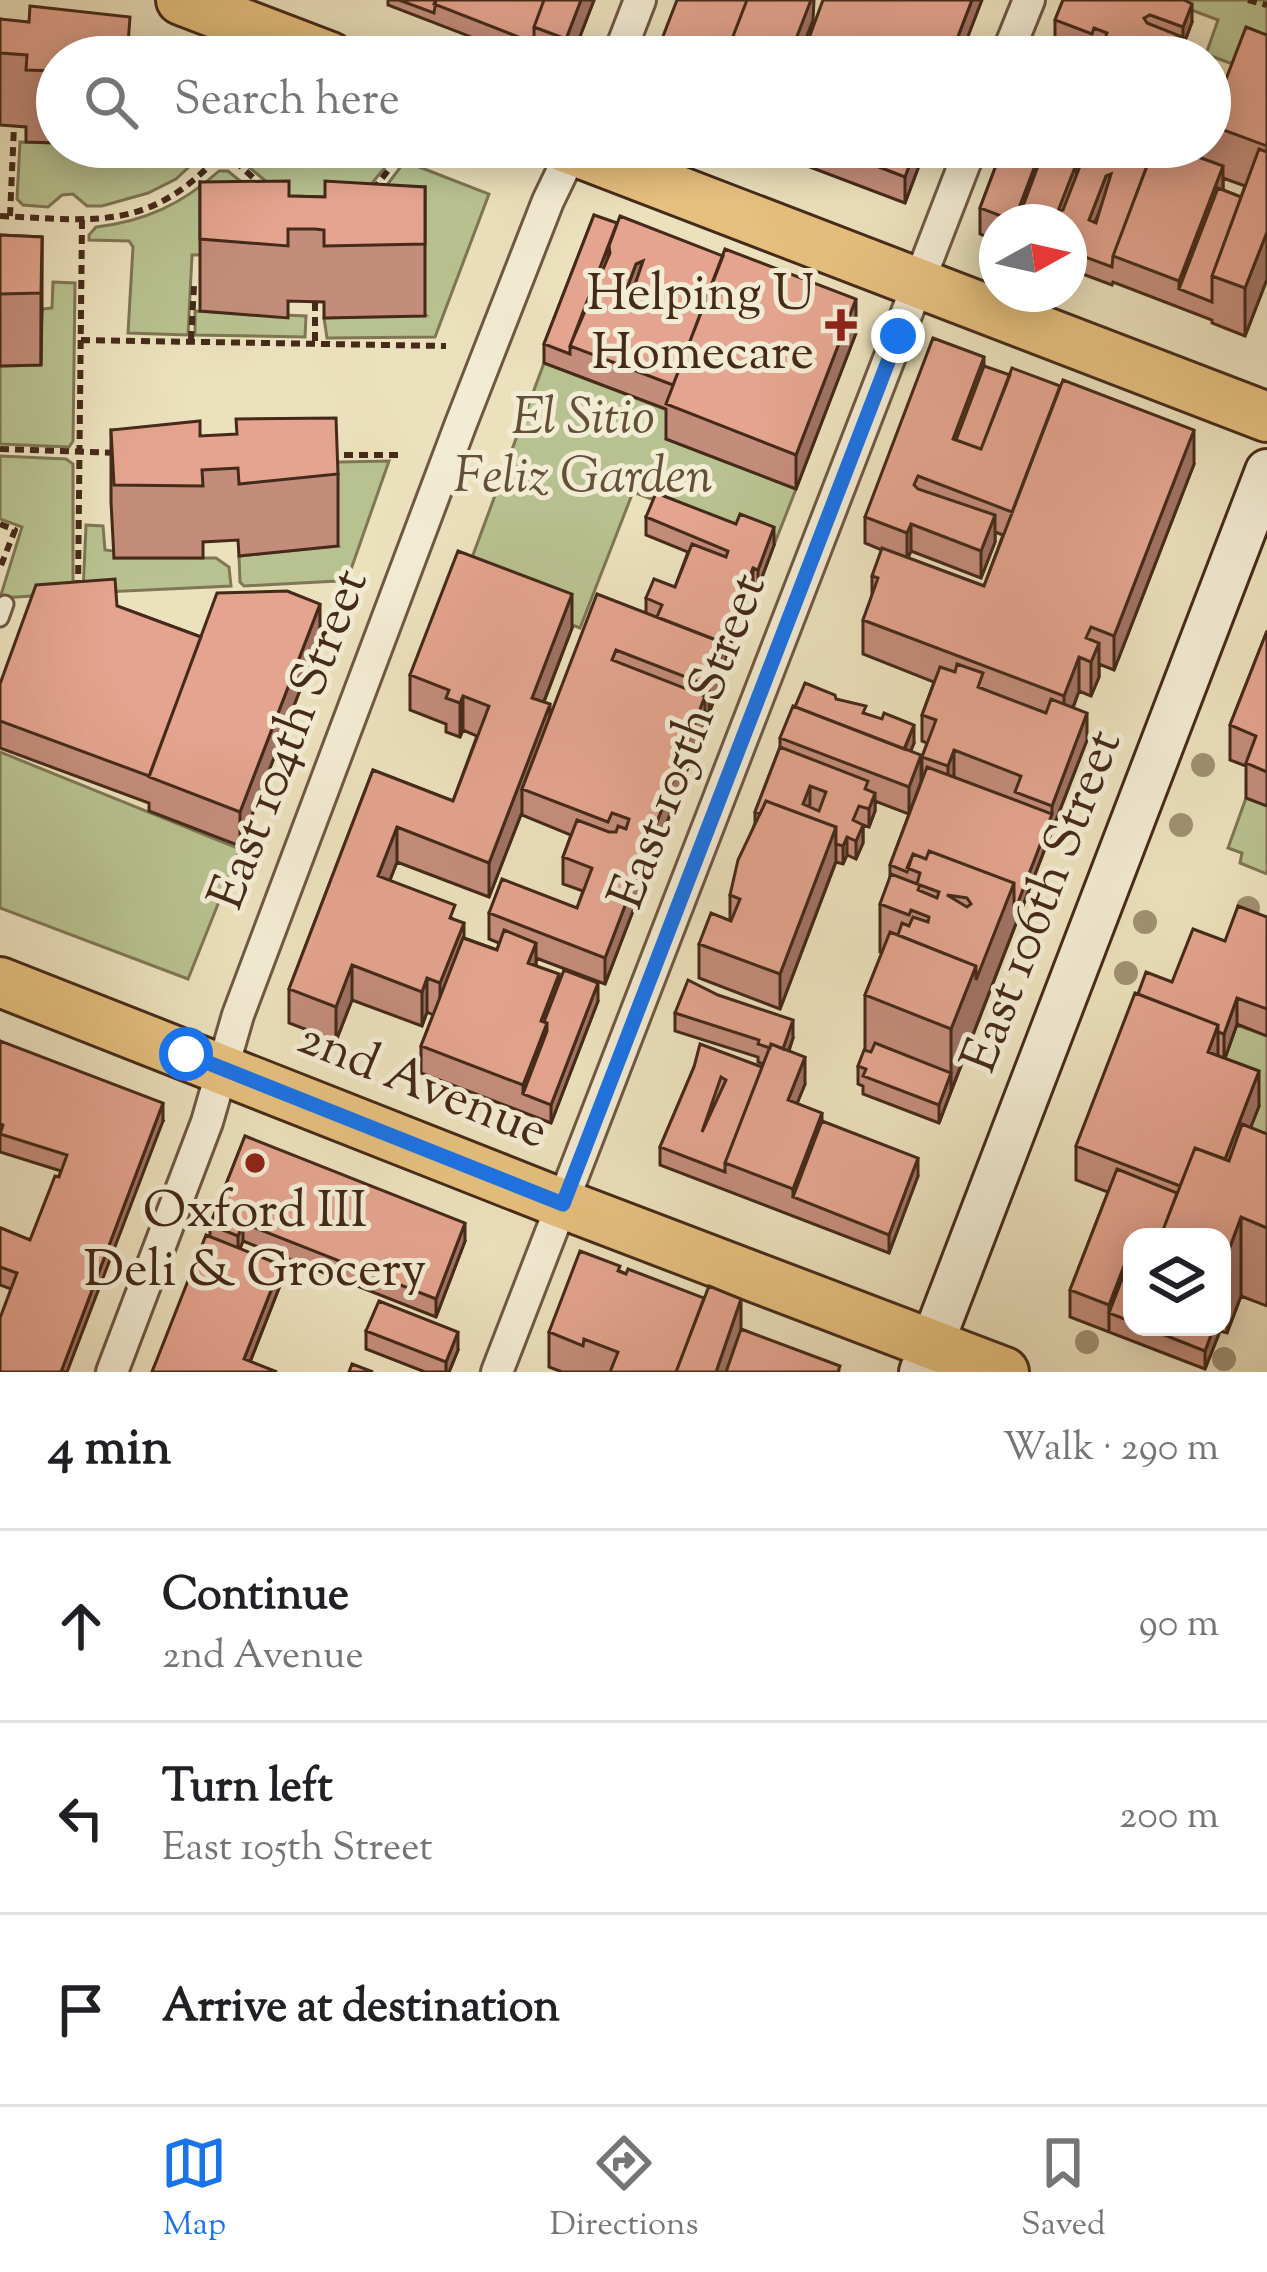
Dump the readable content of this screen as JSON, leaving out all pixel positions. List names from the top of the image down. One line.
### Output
{"streets":{"main road":["East 106th Street","2nd Avenue"],"street":["East 104th Street","East 105th Street"]},"crossings":[["East 104th Street","2nd Avenue"],["East 105th Street","2nd Avenue"],["East 106th Street","2nd Avenue"]],"parks":["El Sitio Feliz Garden"],"places":{"health":["Helping U Homecare"],"other":["Oxford III Deli & Grocery"]},"north":"right","page":{"search":"Search here","heading":["4 min","Walk · 290 m"],"list":[["Continue","2nd Avenue","90 m"],["Turn left","East 105th Street","200 m"],"Arrive at destination"],"nav":["Map","Directions","Saved"]}}
